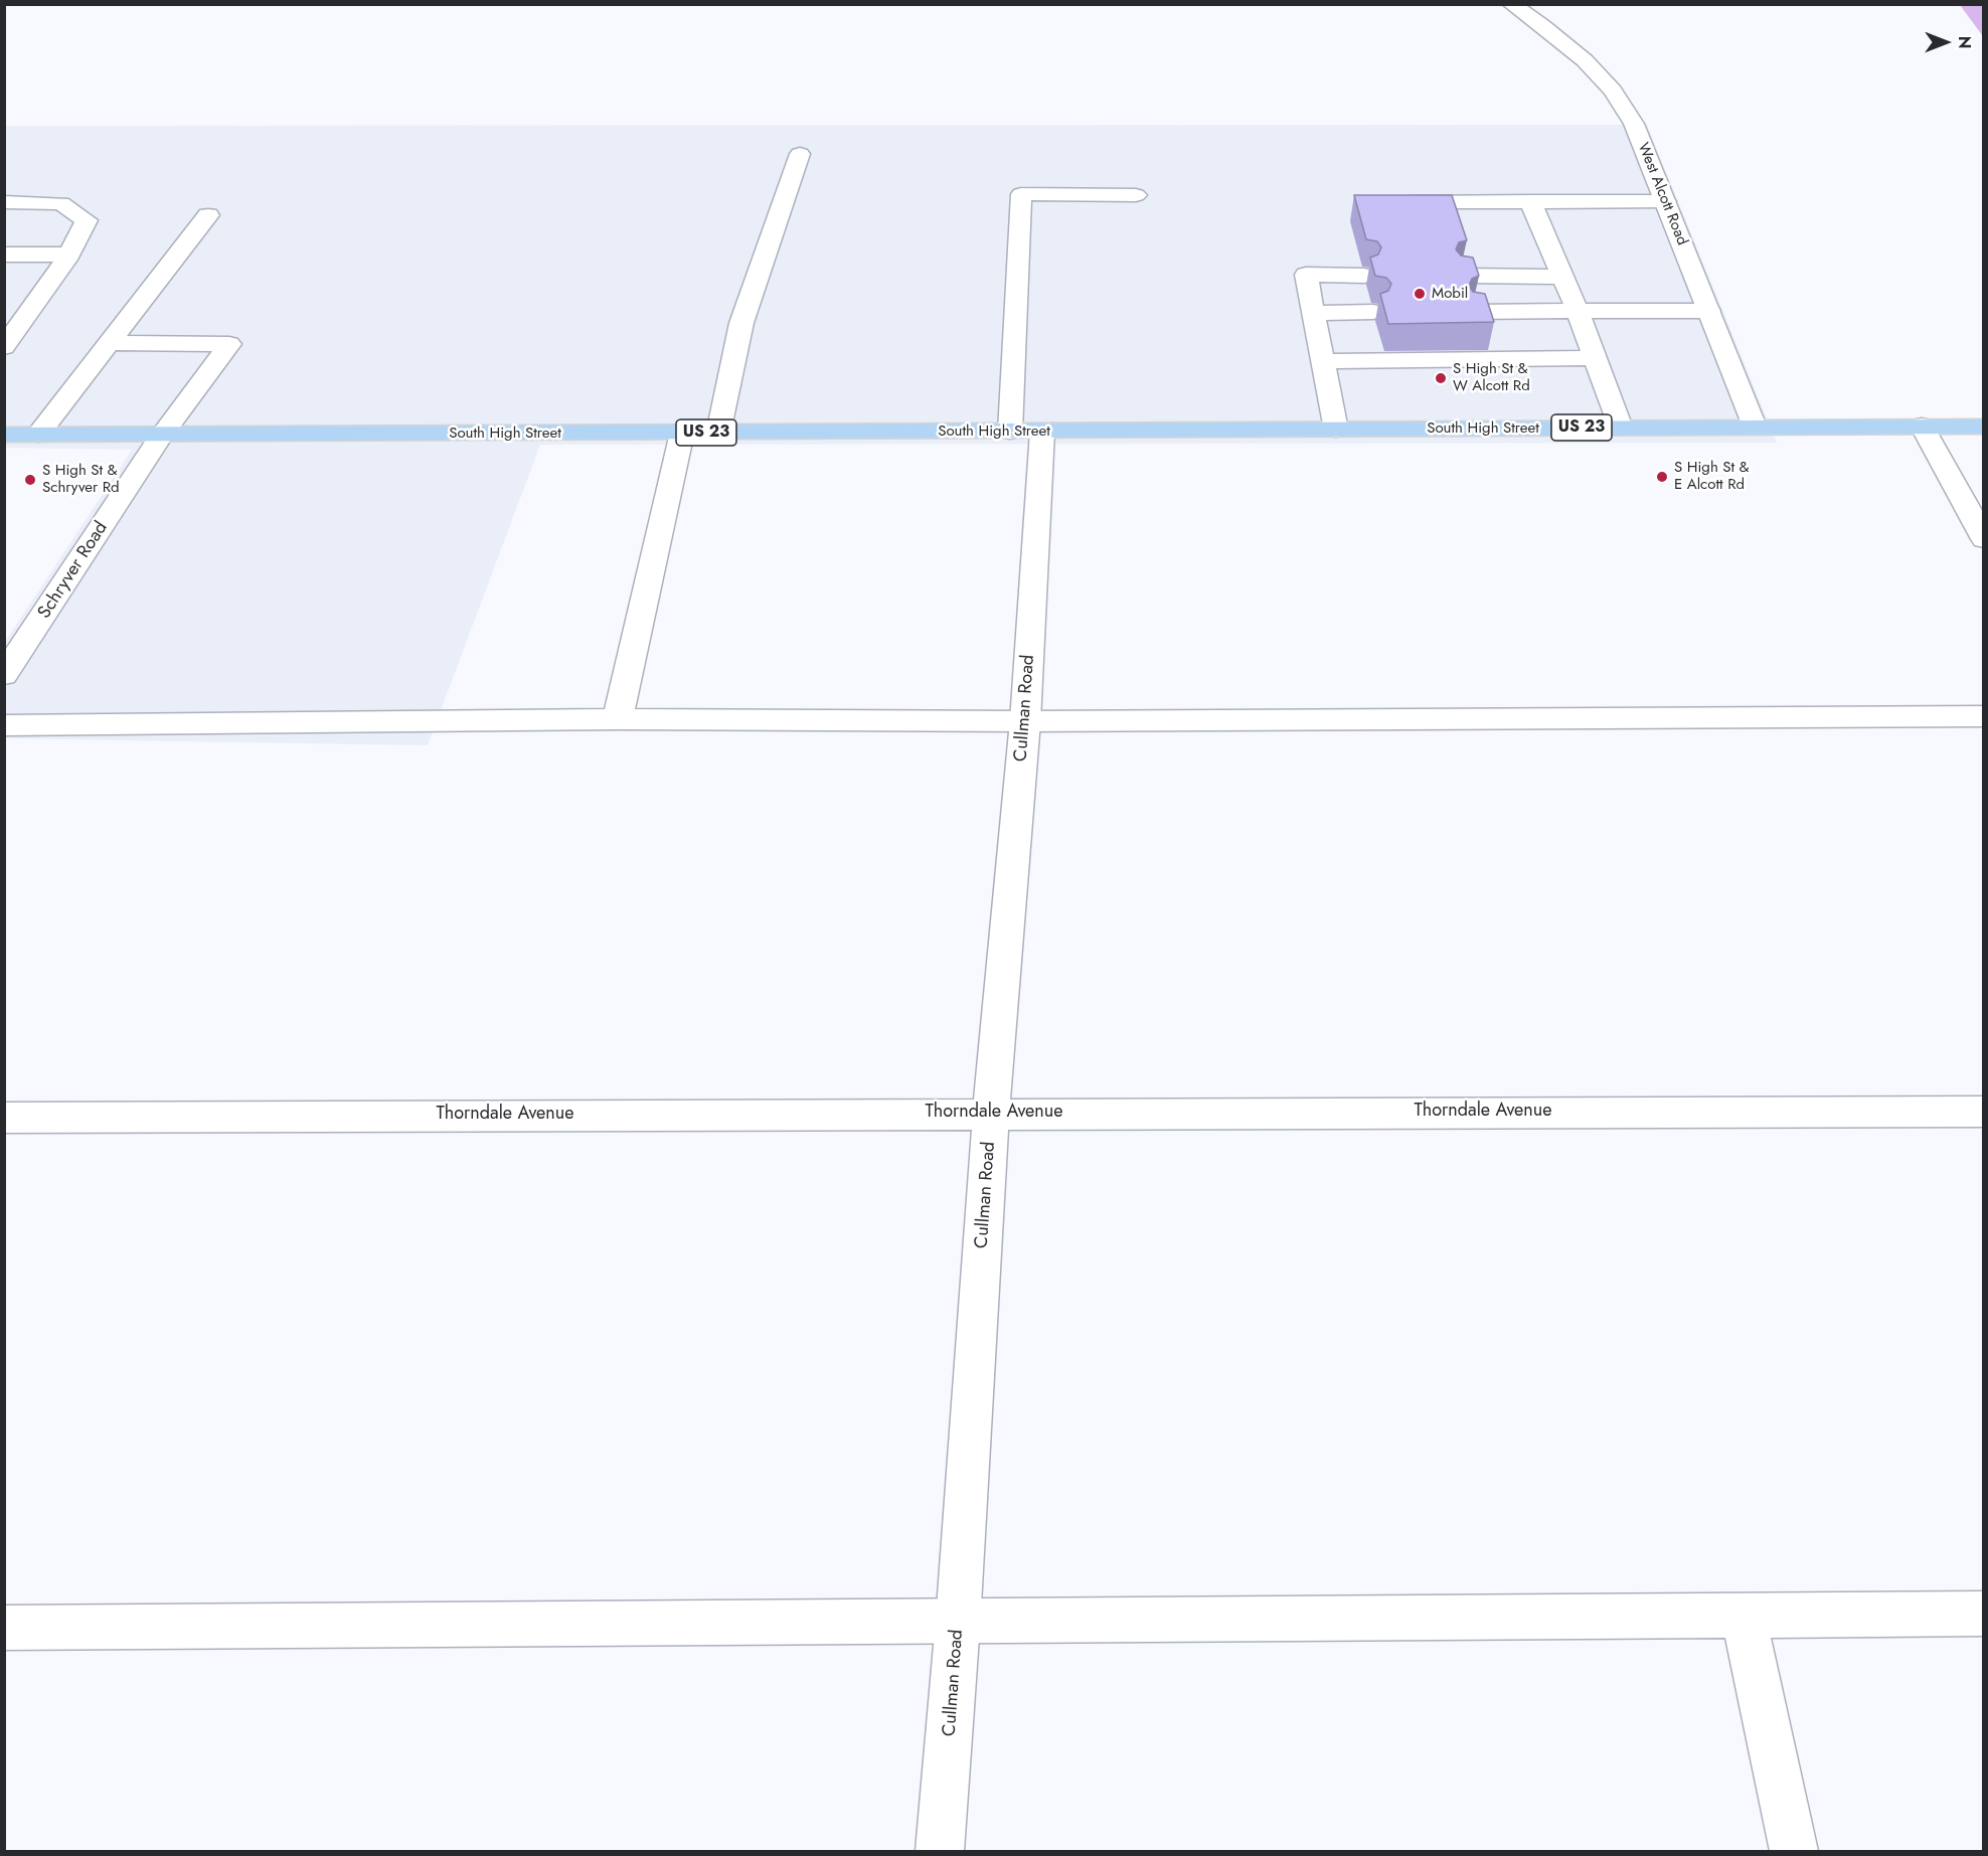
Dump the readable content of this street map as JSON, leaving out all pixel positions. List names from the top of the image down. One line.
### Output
{"streets":{"main road":["US 23","South High Street"],"street":["West Alcott Road","Schryver Road","Cullman Road","Thorndale Avenue"]},"crossings":[["West Alcott Road","South High Street"],["South High Street","Schryver Road"],["South High Street","Cullman Road"],["Cullman Road","Thorndale Avenue"]],"places":["Mobil","S High St & W Alcott Rd","S High St & E Alcott Rd","S High St & Schryver Rd"],"north":"right"}
